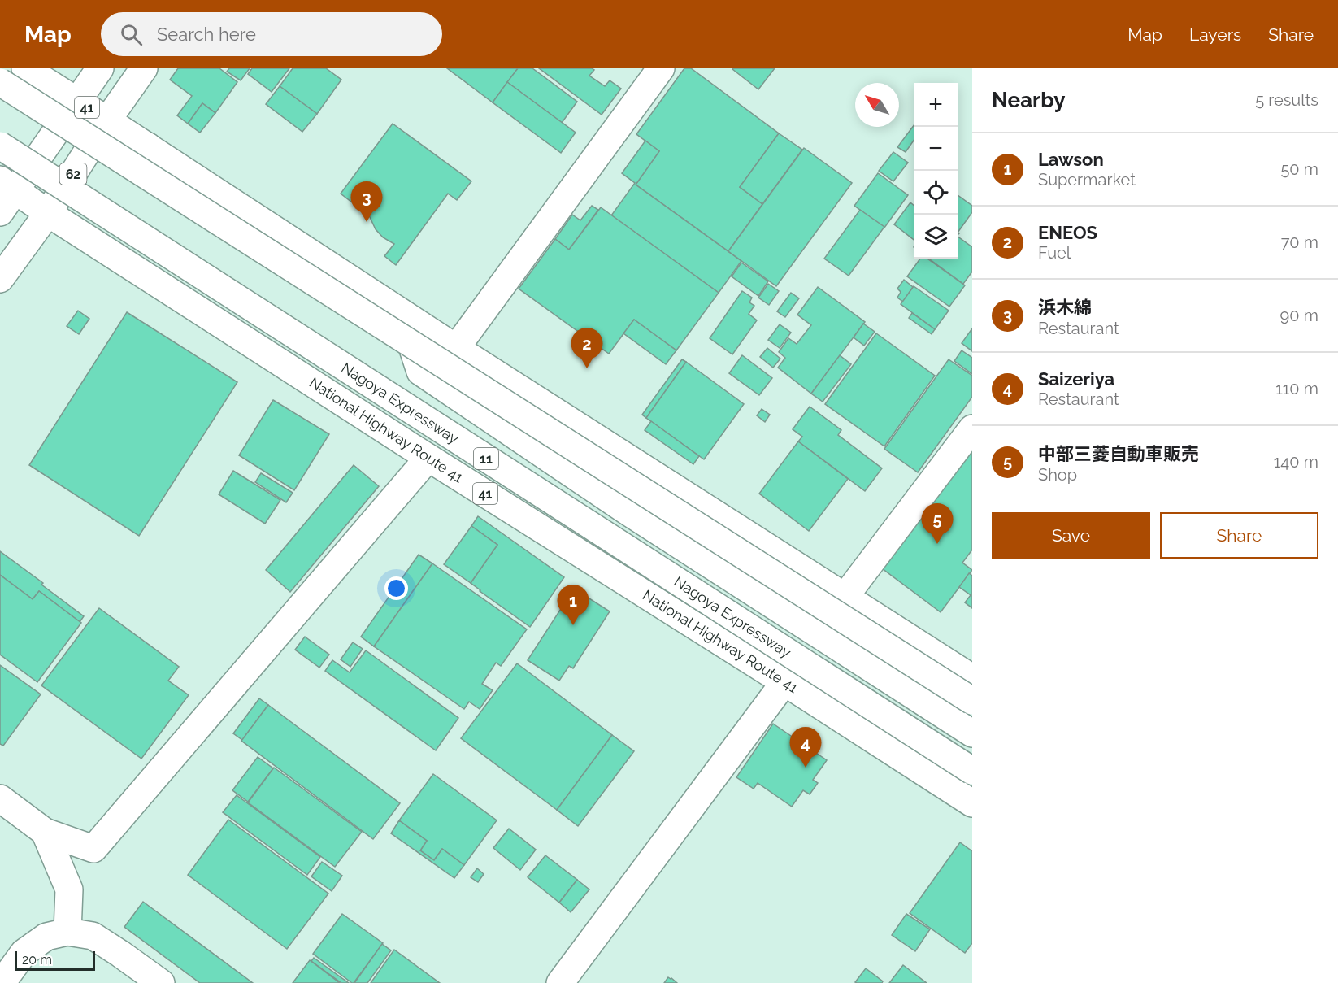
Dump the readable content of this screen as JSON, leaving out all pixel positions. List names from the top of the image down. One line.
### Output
{"streets":{"main road":["41","62","Nagoya Expressway","National Highway Route 41","11"]},"crossings":[["41","62"],["62","National Highway Route 41"]],"scale_bar":"20 m","north":"top left","page":{"header":"Map","search":"Search here","nav":["Map","Layers","Share"],"heading":["Nearby","5 results"],"map_buttons":["+","−"],"list":[{"mark":"1","name":"Lawson","note":"Supermarket","value":"50 m"},{"mark":"2","name":"ENEOS","note":"Fuel","value":"70 m"},{"mark":"3","name":"浜木綿","note":"Restaurant","value":"90 m"},{"mark":"4","name":"Saizeriya","note":"Restaurant","value":"110 m"},{"mark":"5","name":"中部三菱自動車販売","note":"Shop","value":"140 m"}],"pins":["3","2","5","1","4"],"buttons":["Save","Share"],"scale":"20 m"}}
